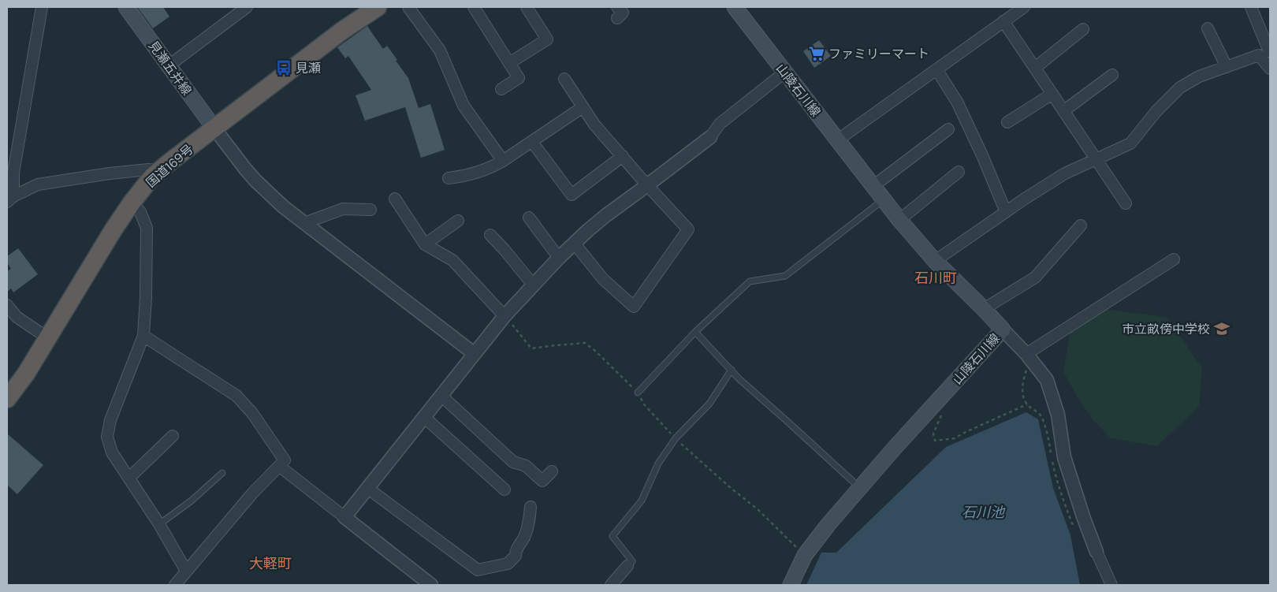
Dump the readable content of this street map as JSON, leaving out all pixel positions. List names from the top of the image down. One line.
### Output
{"streets":{"highway":["国道169号"],"main road":["見瀬五井線","山陵石川線"]},"crossings":[["見瀬五井線","国道169号"]],"districts":["石川町","大軽町"],"water":["石川池"],"places":{"supermarket":["ファミリーマート"],"bus stop":["見瀬"],"school or university":["市立畝傍中学校"]}}
